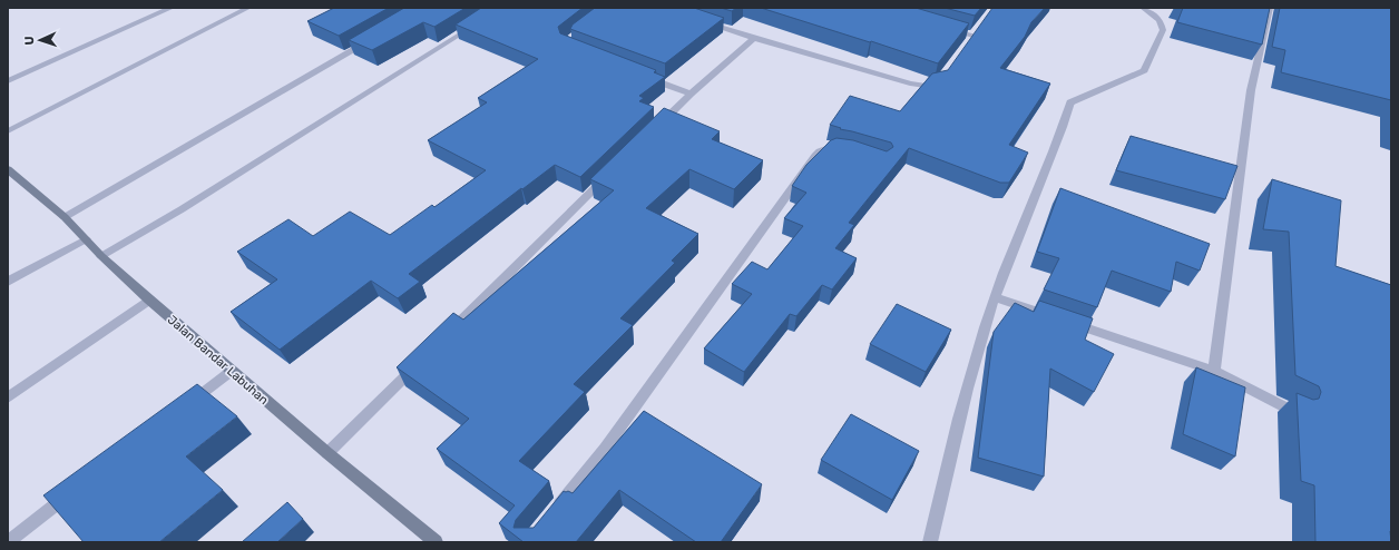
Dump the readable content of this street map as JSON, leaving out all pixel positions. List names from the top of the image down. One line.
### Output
{"streets":{"main road":["Jalan Bandar Labuhan"]},"north":"left"}
